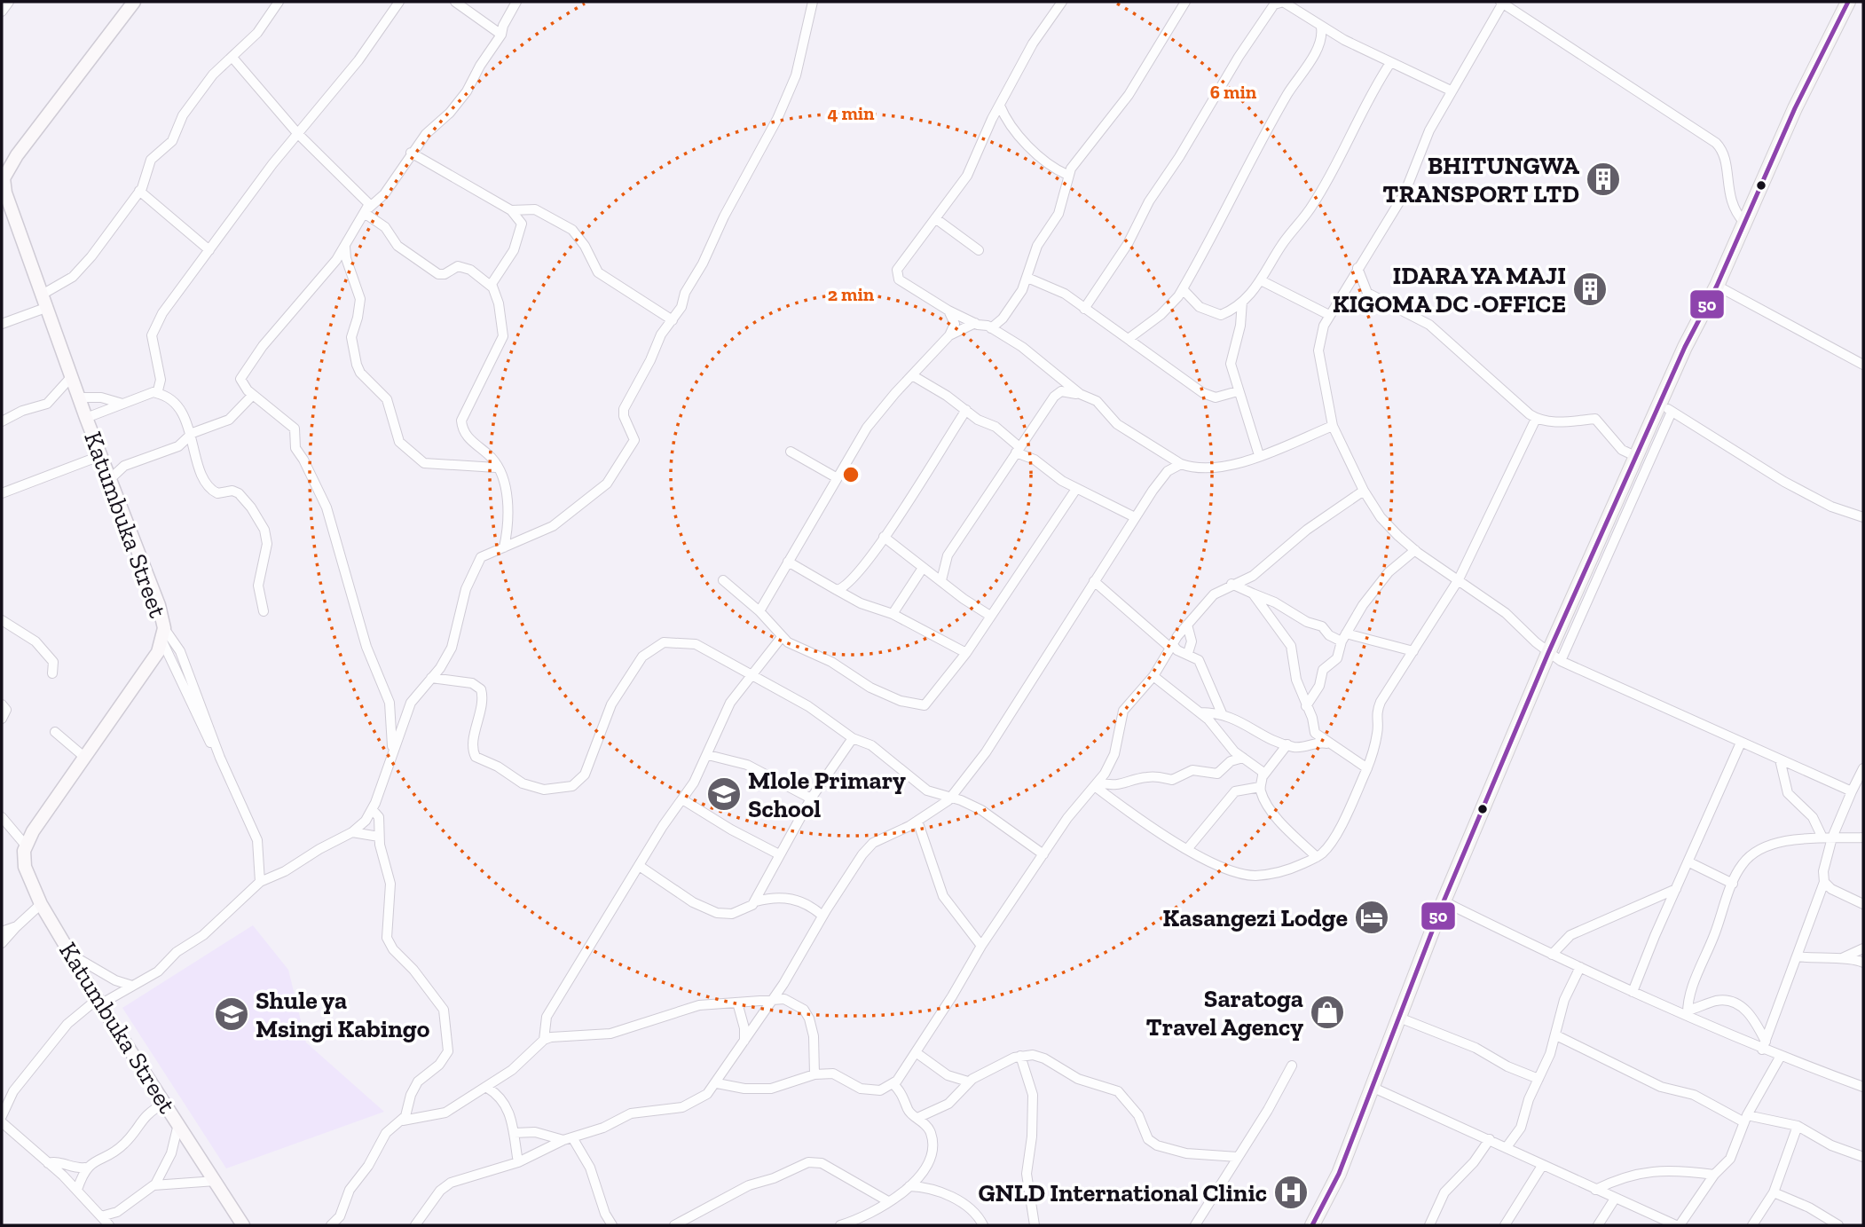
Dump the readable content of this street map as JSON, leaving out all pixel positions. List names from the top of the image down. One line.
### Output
{"streets":{"main road":["Katumbuka Street"]},"places":{"building":["BHITUNGWA TRANSPORT LTD","IDARA YA MAJI KIGOMA DC -OFFICE"],"school or university":["Mlole Primary School","Shule ya Msingi Kabingo"],"hotel":["Kasangezi Lodge"],"shop":["Saratoga Travel Agency"],"hospital":["GNLD International Clinic"]},"lines":["transit line 50"],"rings":["6 min","4 min","2 min"]}
